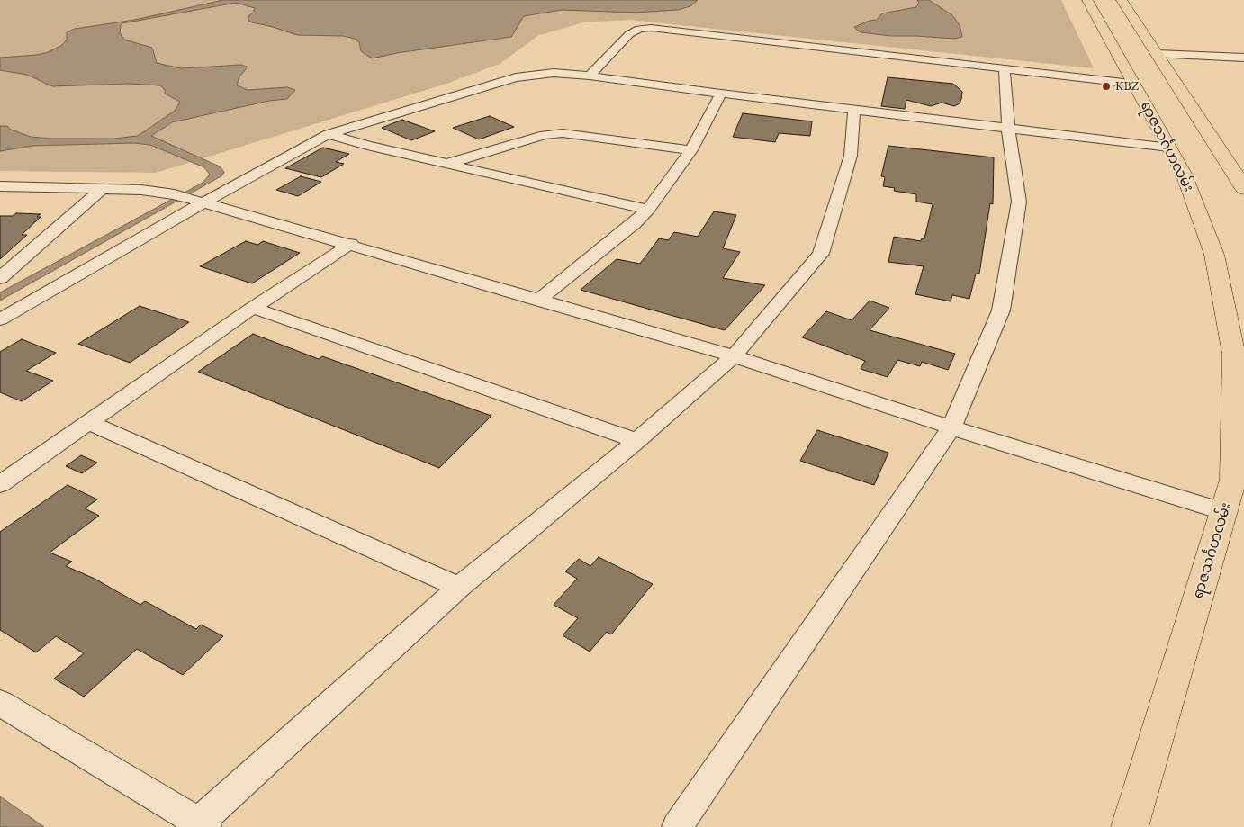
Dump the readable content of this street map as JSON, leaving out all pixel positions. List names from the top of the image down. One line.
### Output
{"streets":{"main road":["ရာဇသင်္ဂဟလမ်း"]},"places":["KBZ"]}
